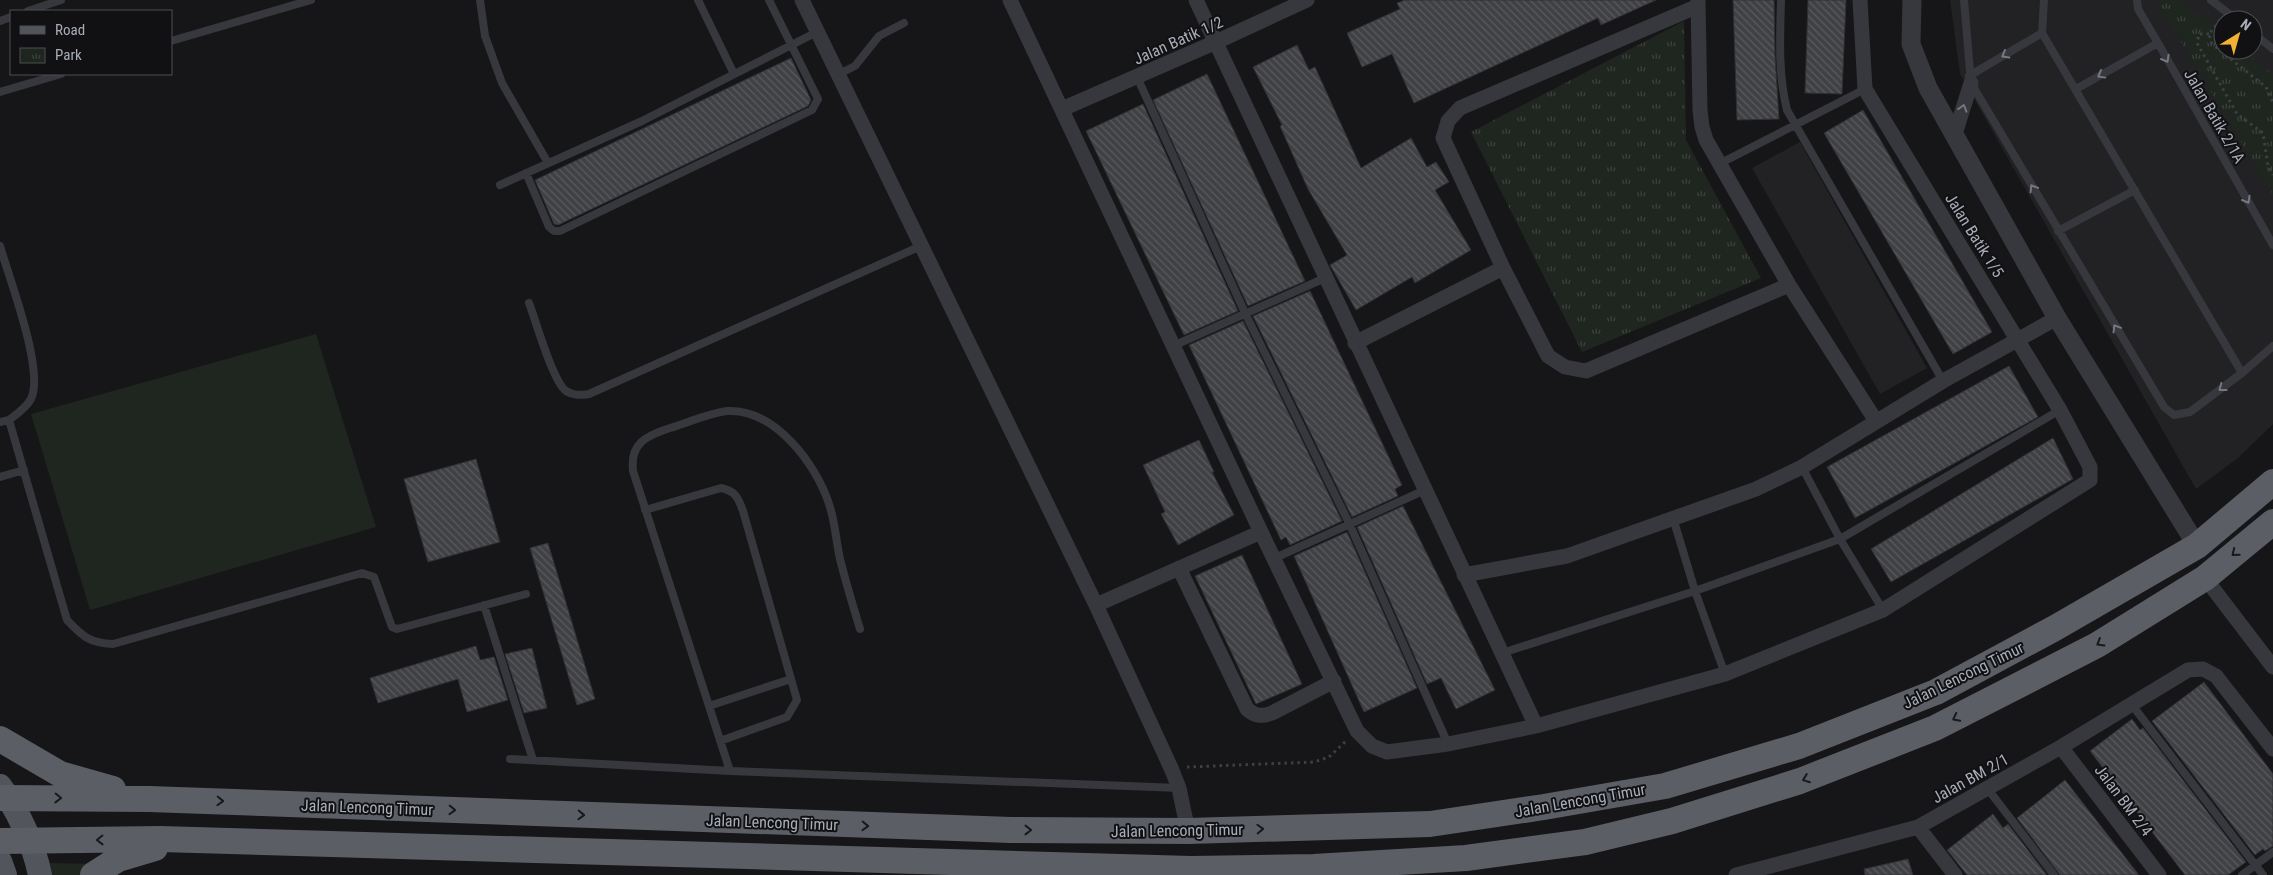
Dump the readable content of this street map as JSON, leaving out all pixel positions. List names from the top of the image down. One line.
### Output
{"streets":{"highway":["Jalan Lencong Timur"],"street":["Jalan Batik 1/2","Jalan Batik 1/5","Jalan BM 2/1","Jalan BM 2/4"],"lane":["Jalan Batik 2/1A"]},"crossings":[["Jalan BM 2/1","Jalan BM 2/4"]],"one_way":["Jalan Batik 2/1A"],"legend":["Road","Park"],"north":"top right"}
